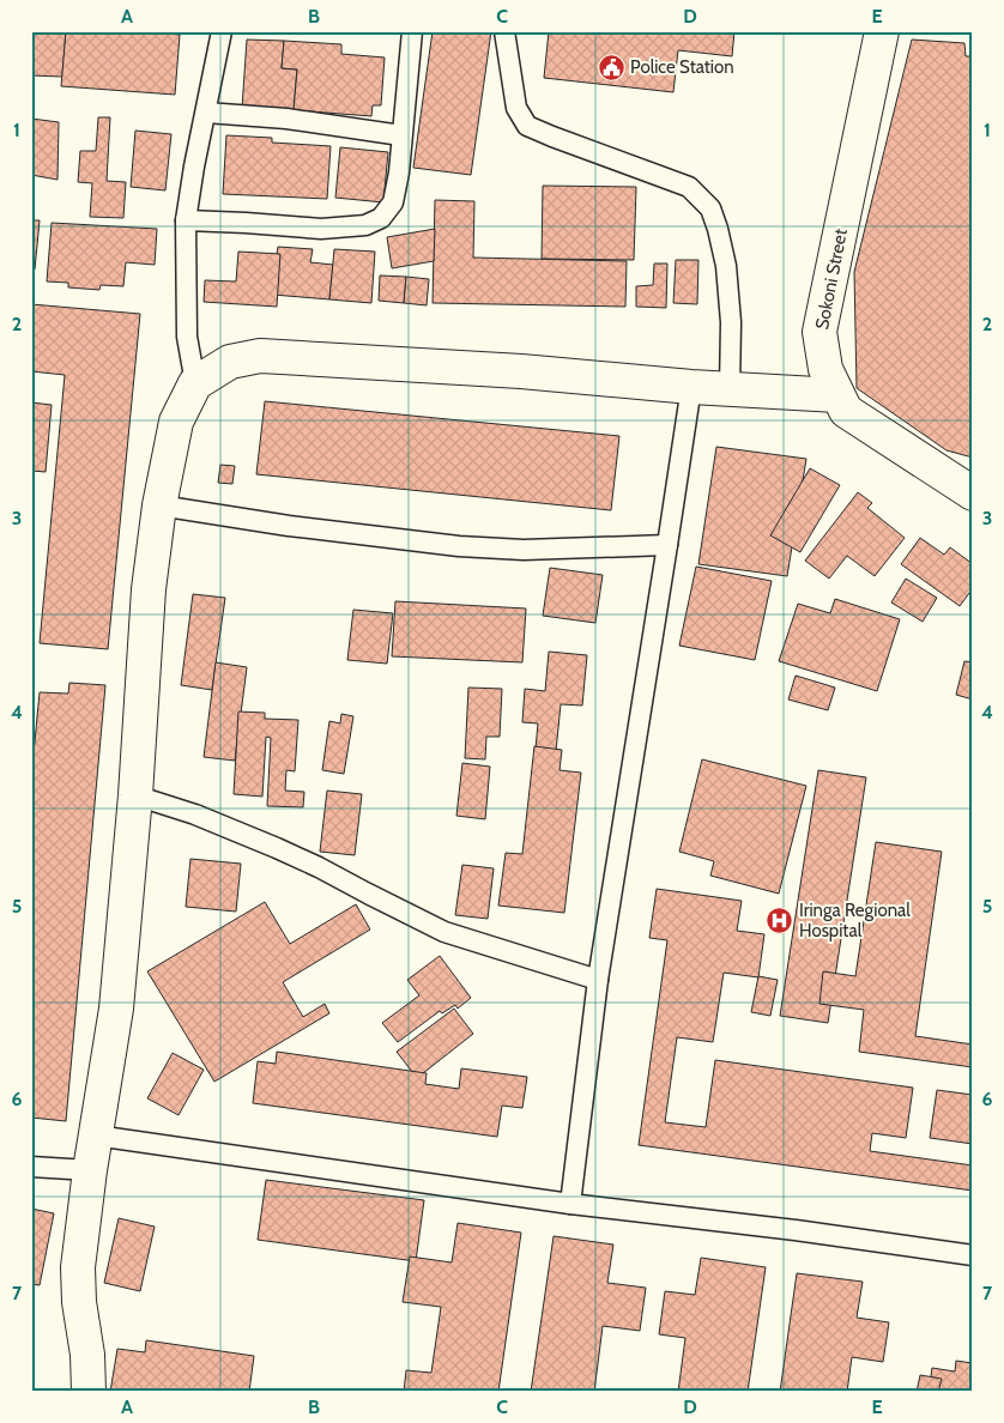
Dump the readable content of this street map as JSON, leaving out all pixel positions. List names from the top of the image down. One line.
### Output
{"streets":{"street":["Sokoni Street"]},"places":{"public building":["Police Station"],"hospital":["Iringa Regional Hospital"]},"grid":{"columns":["A","B","C","D","E"],"rows":["1","2","3","4","5","6","7"]}}
